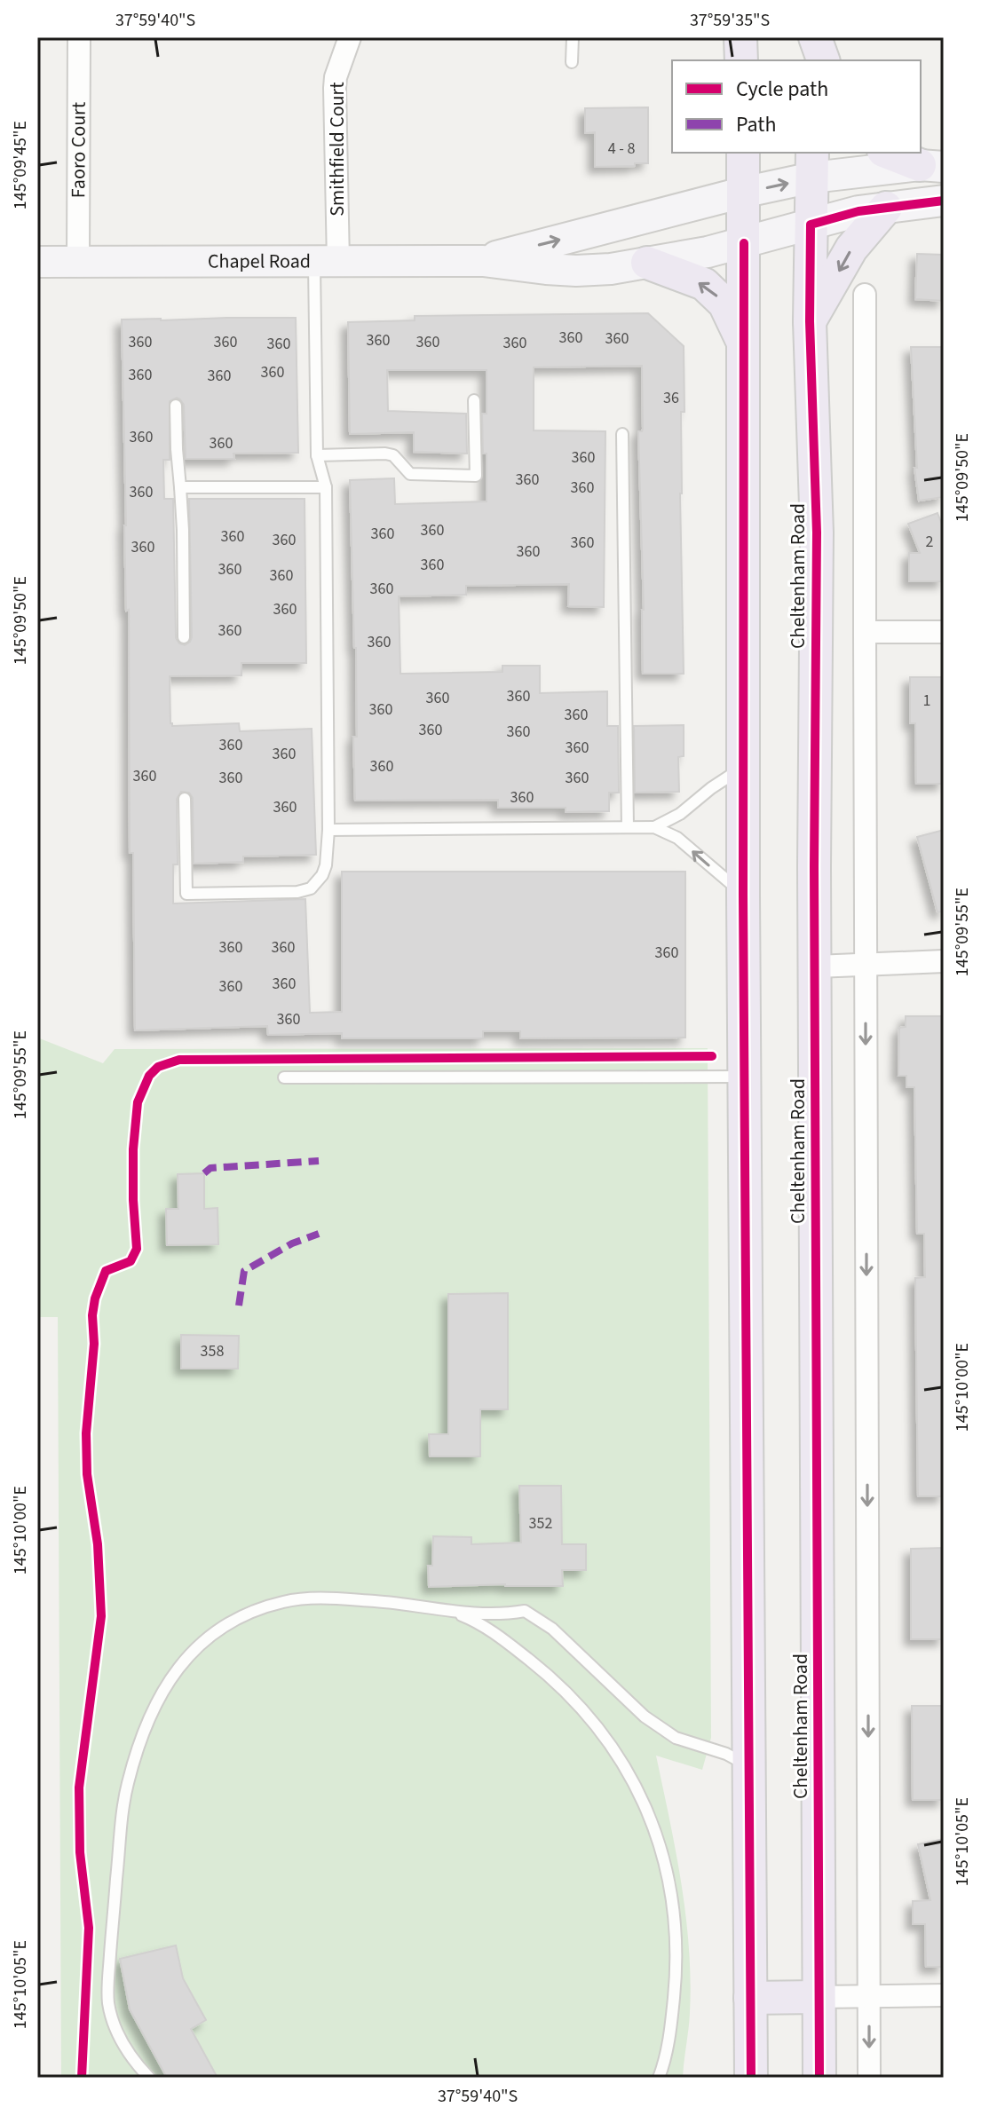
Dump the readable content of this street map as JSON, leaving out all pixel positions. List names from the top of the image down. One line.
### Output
{"streets":{"main road":["Chapel Road","Cheltenham Road"],"street":["Smithfield Court","Faoro Court"]},"crossings":[["Smithfield Court","Chapel Road"],["Faoro Court","Chapel Road"],["Chapel Road","Cheltenham Road"]],"house_numbers":["4 - 8","360","360","360","360","360","360","360","360","360","360","360","36","360","360","360","360","360","360","360","360","360","360","2","360","360","360","360","360","360","360","360","360","360","360","360","1","360","360","360","360","360","360","360","360","360","360","360","360","360","360","360","360","360","360","360","358","352"],"legend":["Cycle path","Path"],"coordinates":["37°59'40\"S","37°59'35\"S","145°09'45\"E","145°09'50\"E","145°09'55\"E","145°10'00\"E","145°10'05\"E"]}
